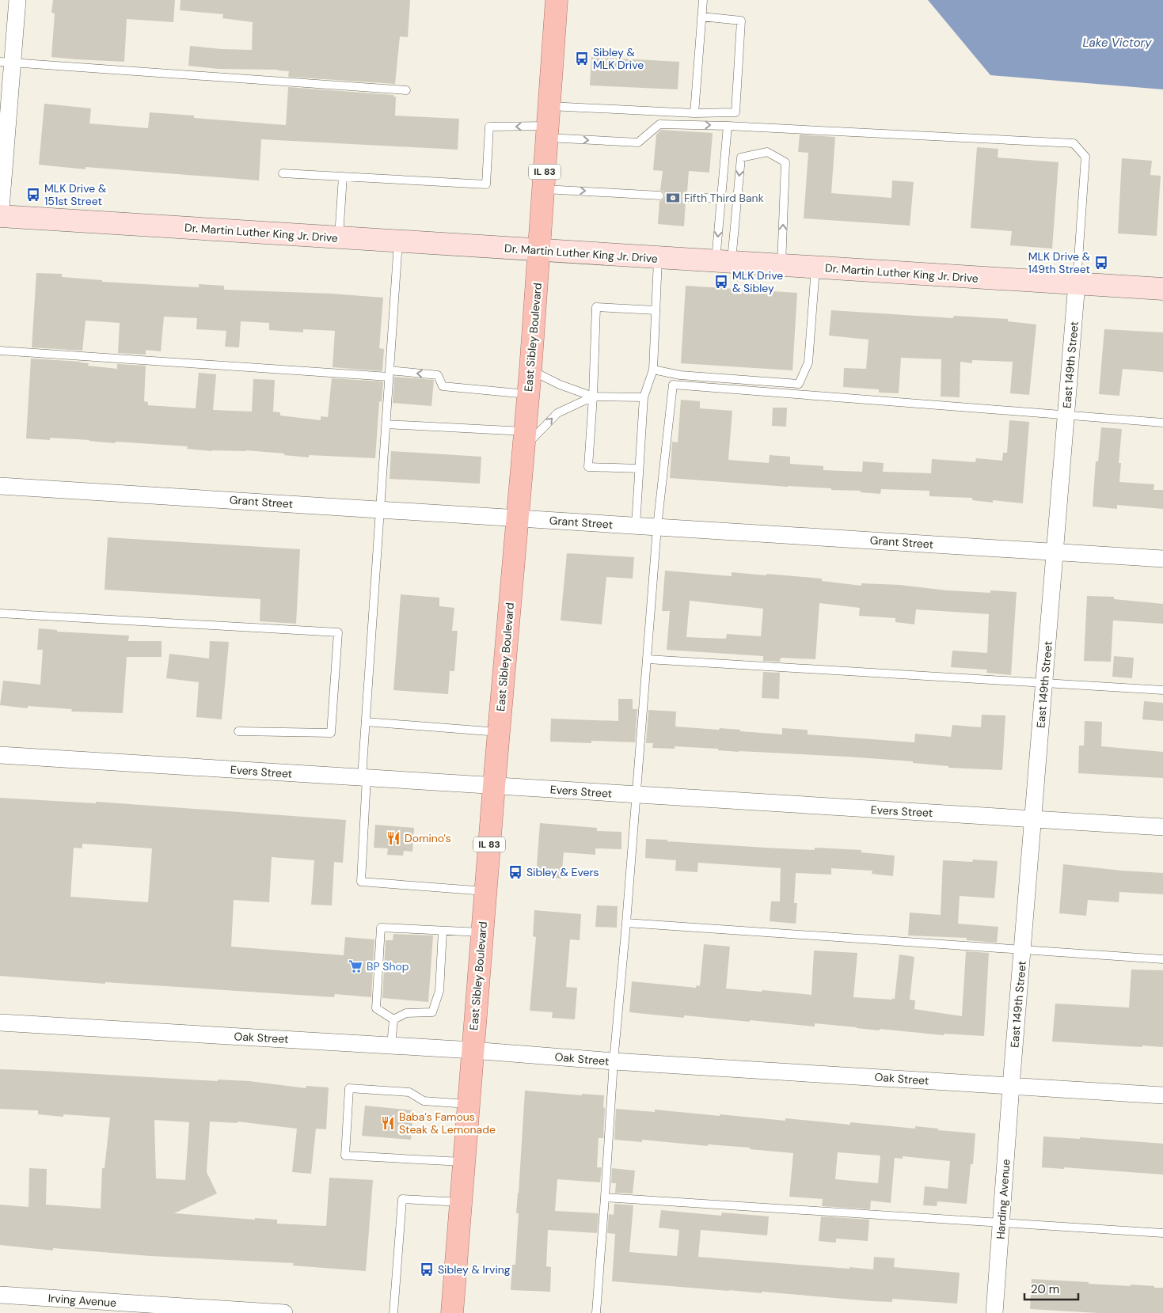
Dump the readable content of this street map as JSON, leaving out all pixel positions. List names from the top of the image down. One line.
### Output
{"streets":{"main road":["IL 83","East Sibley Boulevard"],"street":["Dr. Martin Luther King Jr. Drive","East 149th Street","Grant Street","Evers Street","Oak Street","Harding Avenue","Irving Avenue"]},"crossings":[["Dr. Martin Luther King Jr. Drive","East Sibley Boulevard"],["Dr. Martin Luther King Jr. Drive","East 149th Street"],["East Sibley Boulevard","Grant Street"],["East Sibley Boulevard","Evers Street"],["East Sibley Boulevard","Oak Street"],["East 149th Street","Grant Street"],["East 149th Street","Evers Street"],["East 149th Street","Oak Street"],["East 149th Street","Harding Avenue"],["Oak Street","Harding Avenue"]],"water":["Lake Victory"],"places":{"bus stop":["Sibley & MLK Drive","MLK Drive & 151st Street","MLK Drive & 149th Street","MLK Drive & Sibley","Sibley & Evers","Sibley & Irving"],"bank":["Fifth Third Bank"],"restaurant":["Domino's","Baba's Famous Steak & Lemonade"],"supermarket":["BP Shop"]},"scale_bar":"20 m"}
